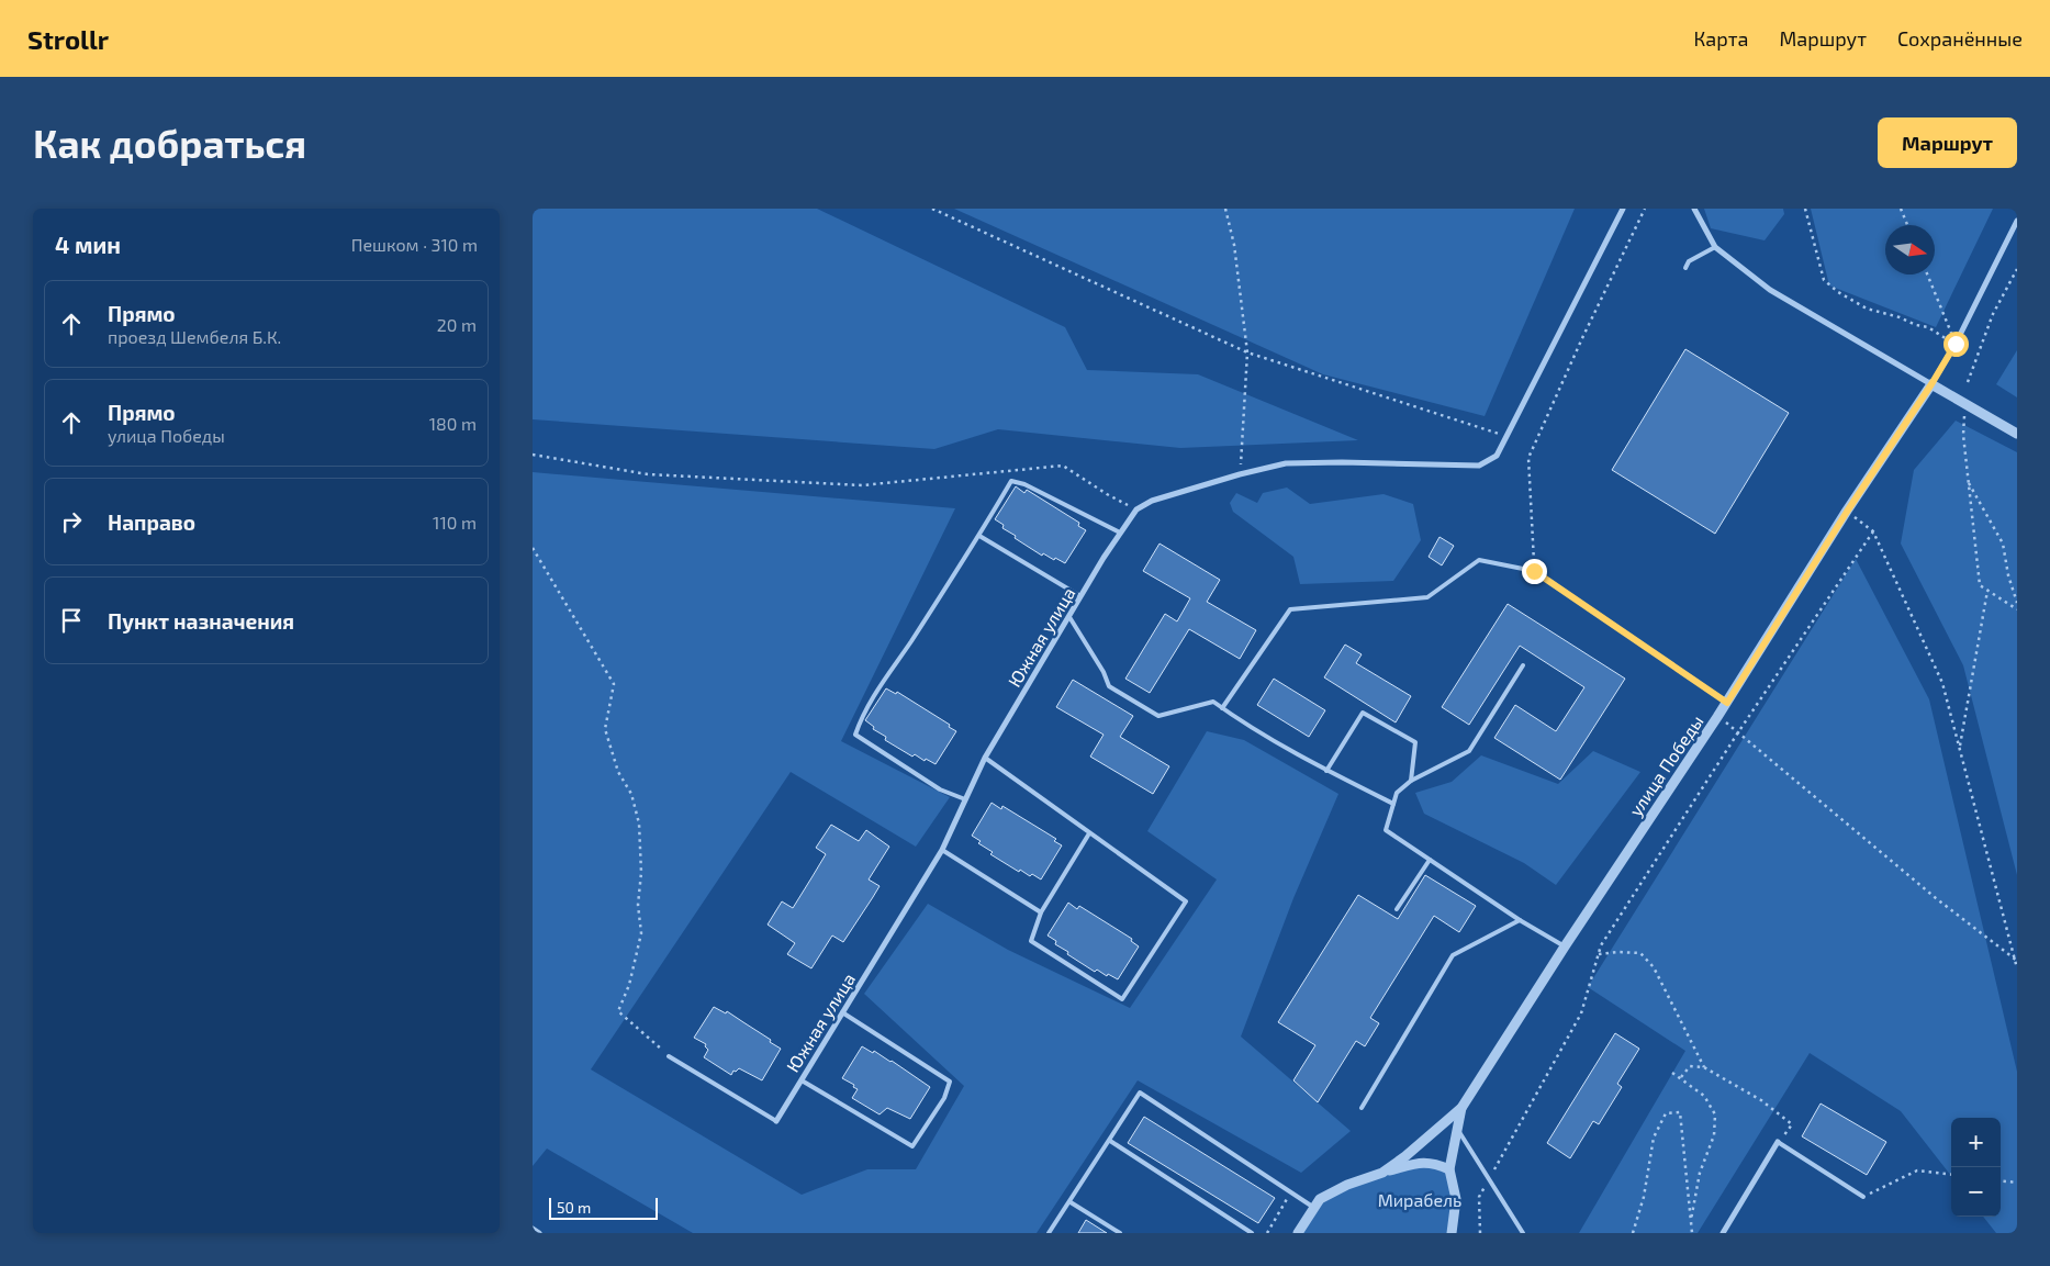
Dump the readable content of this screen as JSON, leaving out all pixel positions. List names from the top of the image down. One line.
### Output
{"streets":{"street":["Южная улица","улица Победы"]},"parks":["Мирабель"],"scale_bar":"50 m","north":"right","page":{"header":"Strollr","nav":["Карта","Маршрут","Сохранённые"],"buttons":"Маршрут","title":"Как добраться","heading":["4 мин","Пешком · 310 m"],"list":[["Прямо","проезд Шембеля Б.К.","20 m"],["Прямо","улица Победы","180 m"],["Направо","110 m"],"Пункт назначения"],"map_buttons":["+","−"],"scale":"50 m"}}
